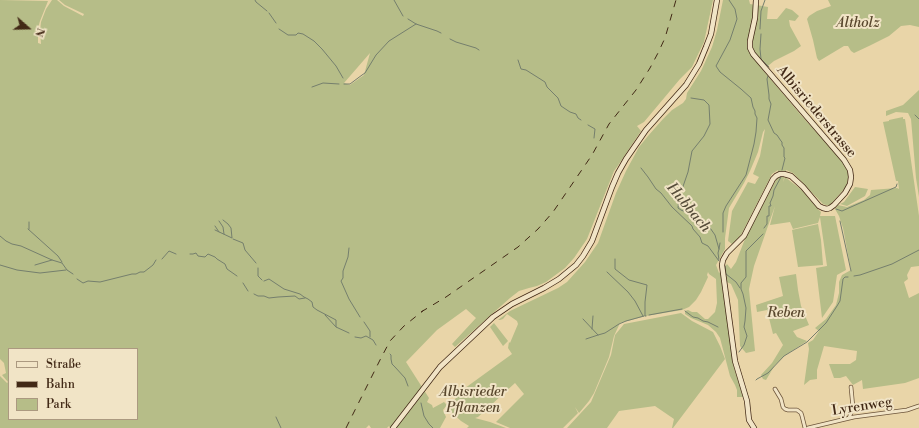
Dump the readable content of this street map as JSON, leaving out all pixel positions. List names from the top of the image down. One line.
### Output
{"streets":{"main road":["Albisriederstrasse"],"street":["Lyrenweg"]},"water":["Hubbach"],"parks":["Altholz","Reben","Albisrieder Pflanzen"],"legend":["Straße","Bahn","Park"],"north":"right"}
